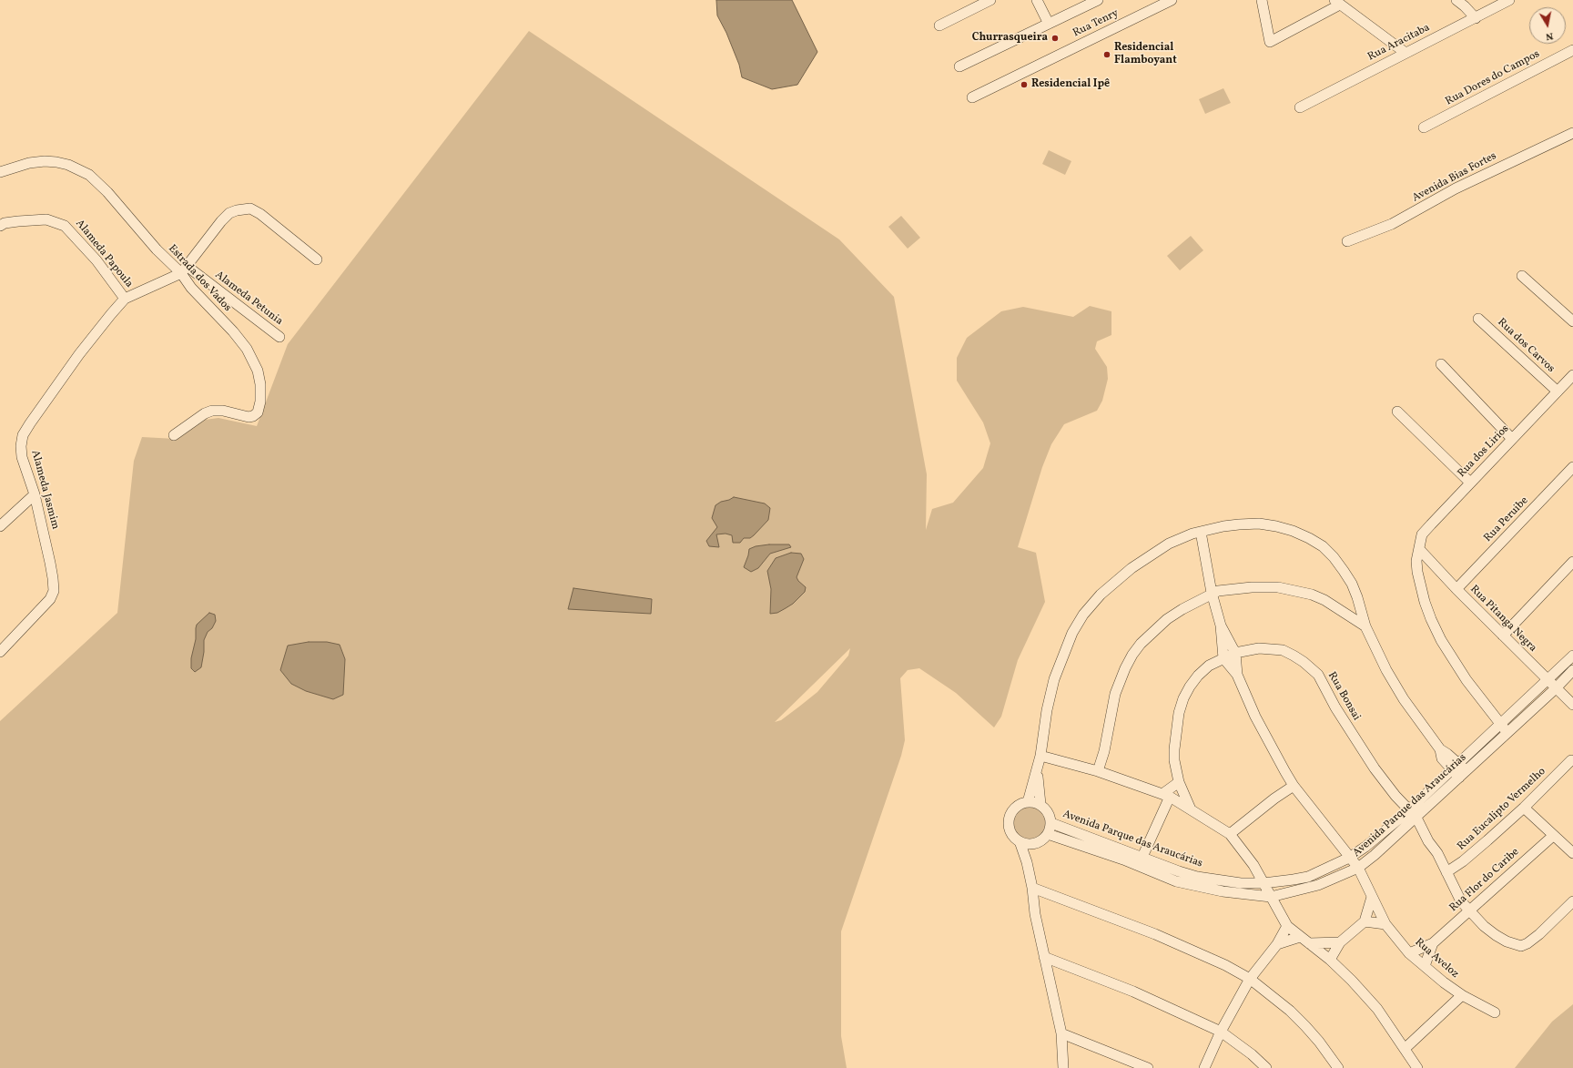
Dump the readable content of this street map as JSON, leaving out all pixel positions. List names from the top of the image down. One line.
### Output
{"streets":{"street":["Rua Tenry","Rua Aracitaba","Rua Dores do Campos","Avenida Bias Fortes","Alameda Papoula","Estrada dos Vados","Alameda Petunia","Rua dos Carvos","Rua dos Lirios","Alameda Jasmim","Rua Peruibe","Rua Pitanga Negra","Rua Bonsai","Avenida Parque das Araucárias","Rua Eucalipto Vermelho","Rua Flor do Caribe","Rua Aveloz"]},"crossings":[["Alameda Papoula","Alameda Jasmim"],["Estrada dos Vados","Alameda Petunia"],["Estrada dos Vados","Alameda Jasmim"],["Alameda Petunia","Alameda Jasmim"],["Rua dos Carvos","Rua dos Lirios"],["Rua dos Lirios","Rua Pitanga Negra"],["Rua dos Lirios","Avenida Parque das Araucárias"],["Rua Peruibe","Rua Pitanga Negra"],["Rua Pitanga Negra","Avenida Parque das Araucárias"],["Rua Bonsai","Avenida Parque das Araucárias"],["Avenida Parque das Araucárias","Rua Aveloz"]],"places":["Churrasqueira","Residencial Flamboyant","Residencial Ipê"],"north":"bottom"}
